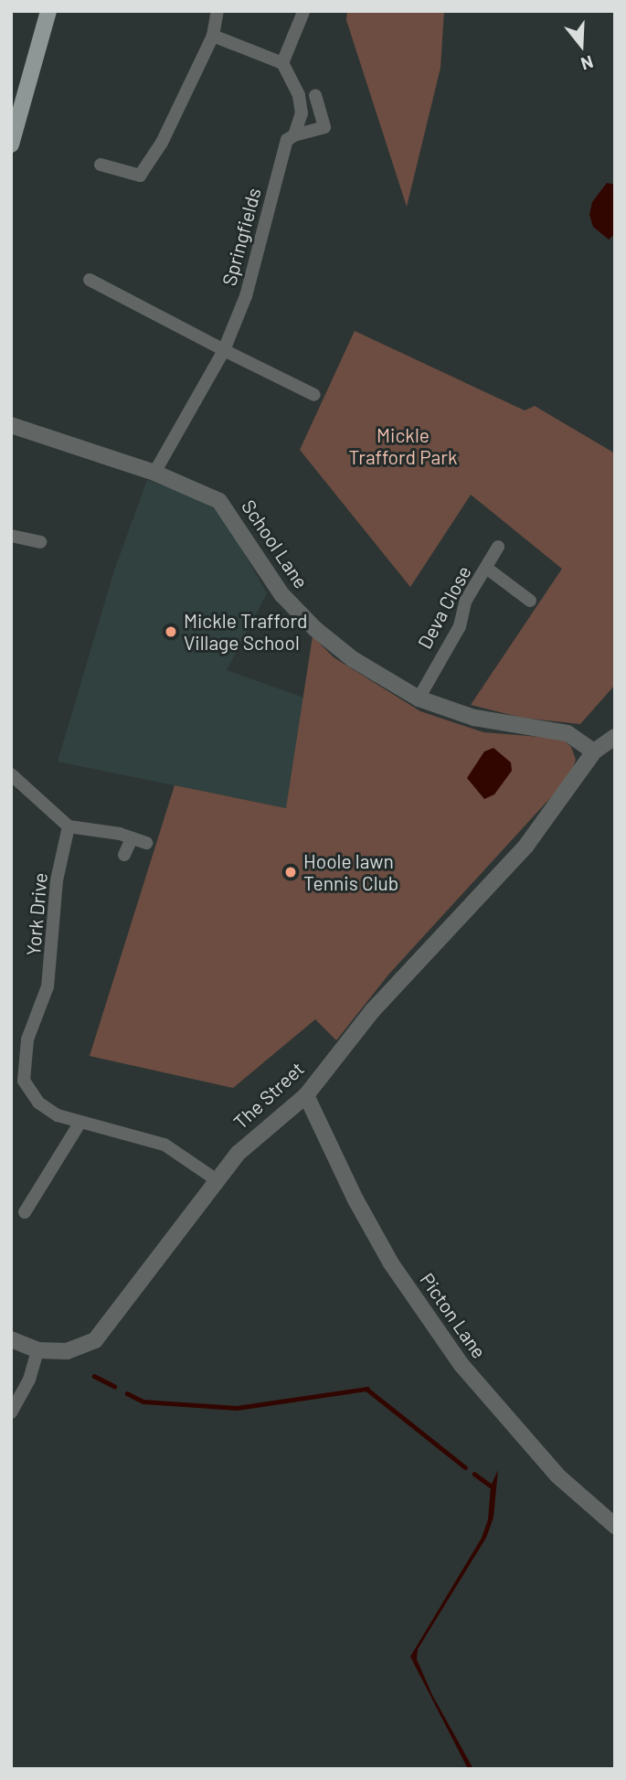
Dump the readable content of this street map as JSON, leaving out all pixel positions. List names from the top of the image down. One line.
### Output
{"streets":{"street":["Springfields","School Lane","Deva Close","York Drive","The Street","Picton Lane"]},"crossings":[["Springfields","School Lane"],["School Lane","Deva Close"],["School Lane","The Street"],["York Drive","The Street"],["The Street","Picton Lane"]],"parks":["Mickle Trafford Park"],"places":["Mickle Trafford Village School","Hoole lawn Tennis Club"],"north":"bottom"}
